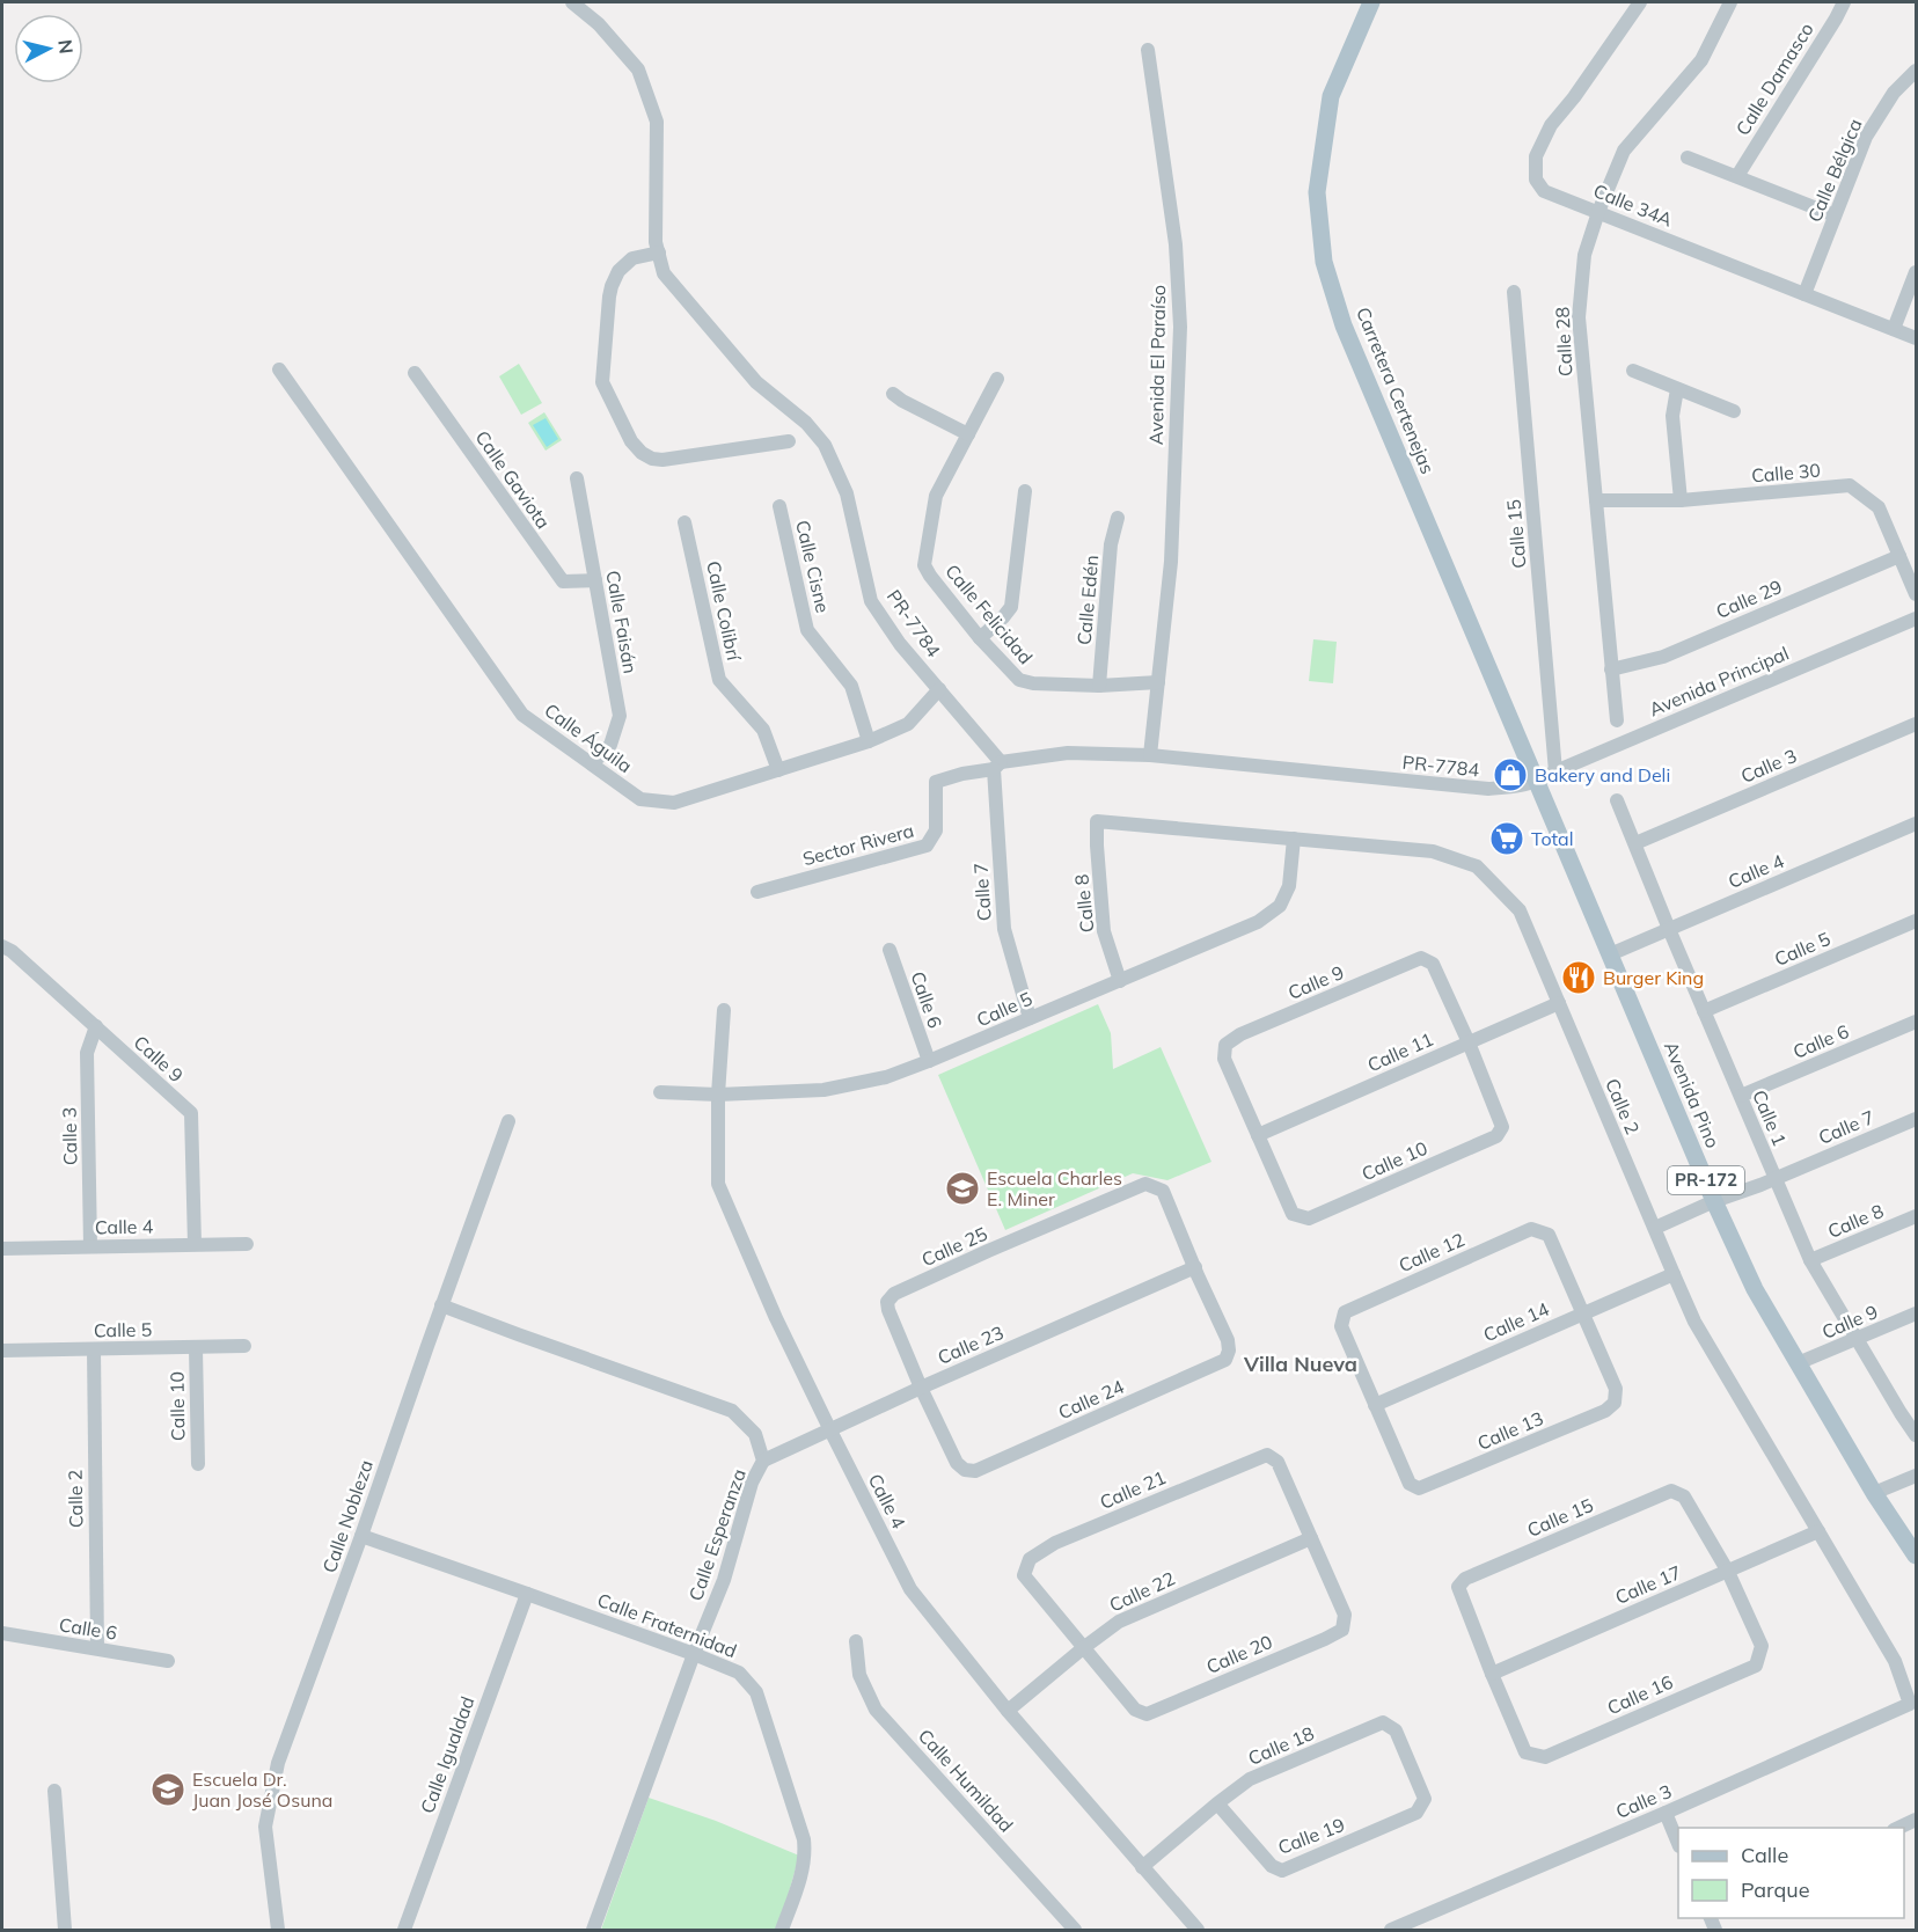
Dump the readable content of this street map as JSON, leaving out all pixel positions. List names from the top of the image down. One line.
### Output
{"streets":{"main road":["Carretera Certenejas","Avenida Pino","PR-172"],"street":["Calle Damasco","Calle Bélgica","Calle 34A","Calle 28","Avenida El Paraíso","Calle 30","Calle Gaviota","Calle 15","Calle Cisne","Calle 29","Calle Edén","Calle Colibrí","Calle Felicidad","Calle Faisán","PR-7784","Avenida Principal","Calle Águila","Calle 3","Sector Rivera","Calle 4","Calle 7","Calle 8","Calle 5","Calle 9","Calle 6","Calle 11","Calle 2","Calle 1","Calle 10","Calle 25","Calle 12","Calle 14","Calle 23","Calle 24","Calle 13","Calle 21","Calle Nobleza","Calle Esperanza","Calle 17","Calle 22","Calle Fraternidad","Calle 20","Calle 16","Calle 18","Calle Igualdad","Calle Humildad","Calle 19"]},"crossings":[["Calle Bélgica","Calle 34A"],["Calle 34A","Calle 28"],["Calle 28","Calle 30"],["Calle 28","Calle 29"],["Avenida El Paraíso","Calle Felicidad"],["Carretera Certenejas","PR-7784"],["Carretera Certenejas","Avenida Principal"],["Carretera Certenejas","Avenida Pino"],["Calle 30","Calle 29"],["Calle Gaviota","Calle Faisán"],["Calle 15","Avenida Principal"],["Calle 15","Calle 17"],["Calle 15","Calle 16"],["Calle Cisne","Calle Águila"],["Calle Edén","Calle Felicidad"],["Calle Colibrí","Calle Águila"],["Calle Faisán","Calle Águila"],["PR-7784","Avenida Principal"],["PR-7784","Calle Águila"],["PR-7784","Sector Rivera"],["PR-7784","Calle 7"],["PR-7784","Avenida Pino"],["Avenida Principal","Avenida Pino"],["Calle 3","Calle 4"],["Calle 3","Calle 9"],["Calle 3","Calle 2"],["Calle 3","Calle 1"],["Sector Rivera","Calle 7"],["Calle 4","Calle 5"],["Calle 4","Calle 9"],["Calle 4","Avenida Pino"],["Calle 4","Calle 1"],["Calle 4","Calle 23"],["Calle 4","Calle 22"],["Calle 4","Calle 18"],["Calle 7","Calle 5"],["Calle 7","Avenida Pino"],["Calle 7","Calle 2"],["Calle 7","Calle 1"],["Calle 8","Calle 5"],["Calle 8","Calle 2"],["Calle 8","Calle 1"],["Calle 5","Calle 6"],["Calle 5","Calle 2"],["Calle 5","Calle 1"],["Calle 5","Calle 10"],["Calle 9","Calle 11"],["Calle 9","Avenida Pino"],["Calle 9","Calle 1"],["Calle 9","Calle 10"],["Calle 6","Calle 2"],["Calle 6","Calle 1"],["Calle 11","Calle 2"],["Calle 11","Calle 10"],["Calle 2","Calle 14"],["Calle 2","Calle 17"],["Calle 25","Calle 23"],["Calle 25","Calle 24"],["Calle 12","Calle 14"],["Calle 12","Calle 13"],["Calle 14","Calle 13"],["Calle 23","Calle 24"],["Calle 23","Calle Esperanza"],["Calle 21","Calle 22"],["Calle 21","Calle 20"],["Calle Nobleza","Calle Esperanza"],["Calle Nobleza","Calle Fraternidad"],["Calle Esperanza","Calle Fraternidad"],["Calle 17","Calle 16"],["Calle 22","Calle 20"],["Calle Fraternidad","Calle Igualdad"],["Calle 18","Calle 19"]],"districts":["Villa Nueva"],"places":{"shop":["Bakery and Deli"],"supermarket":["Total"],"restaurant":["Burger King"],"school or university":["Escuela Charles E. Miner","Escuela Dr. Juan José Osuna"]},"legend":["Calle","Parque"],"north":"right"}
